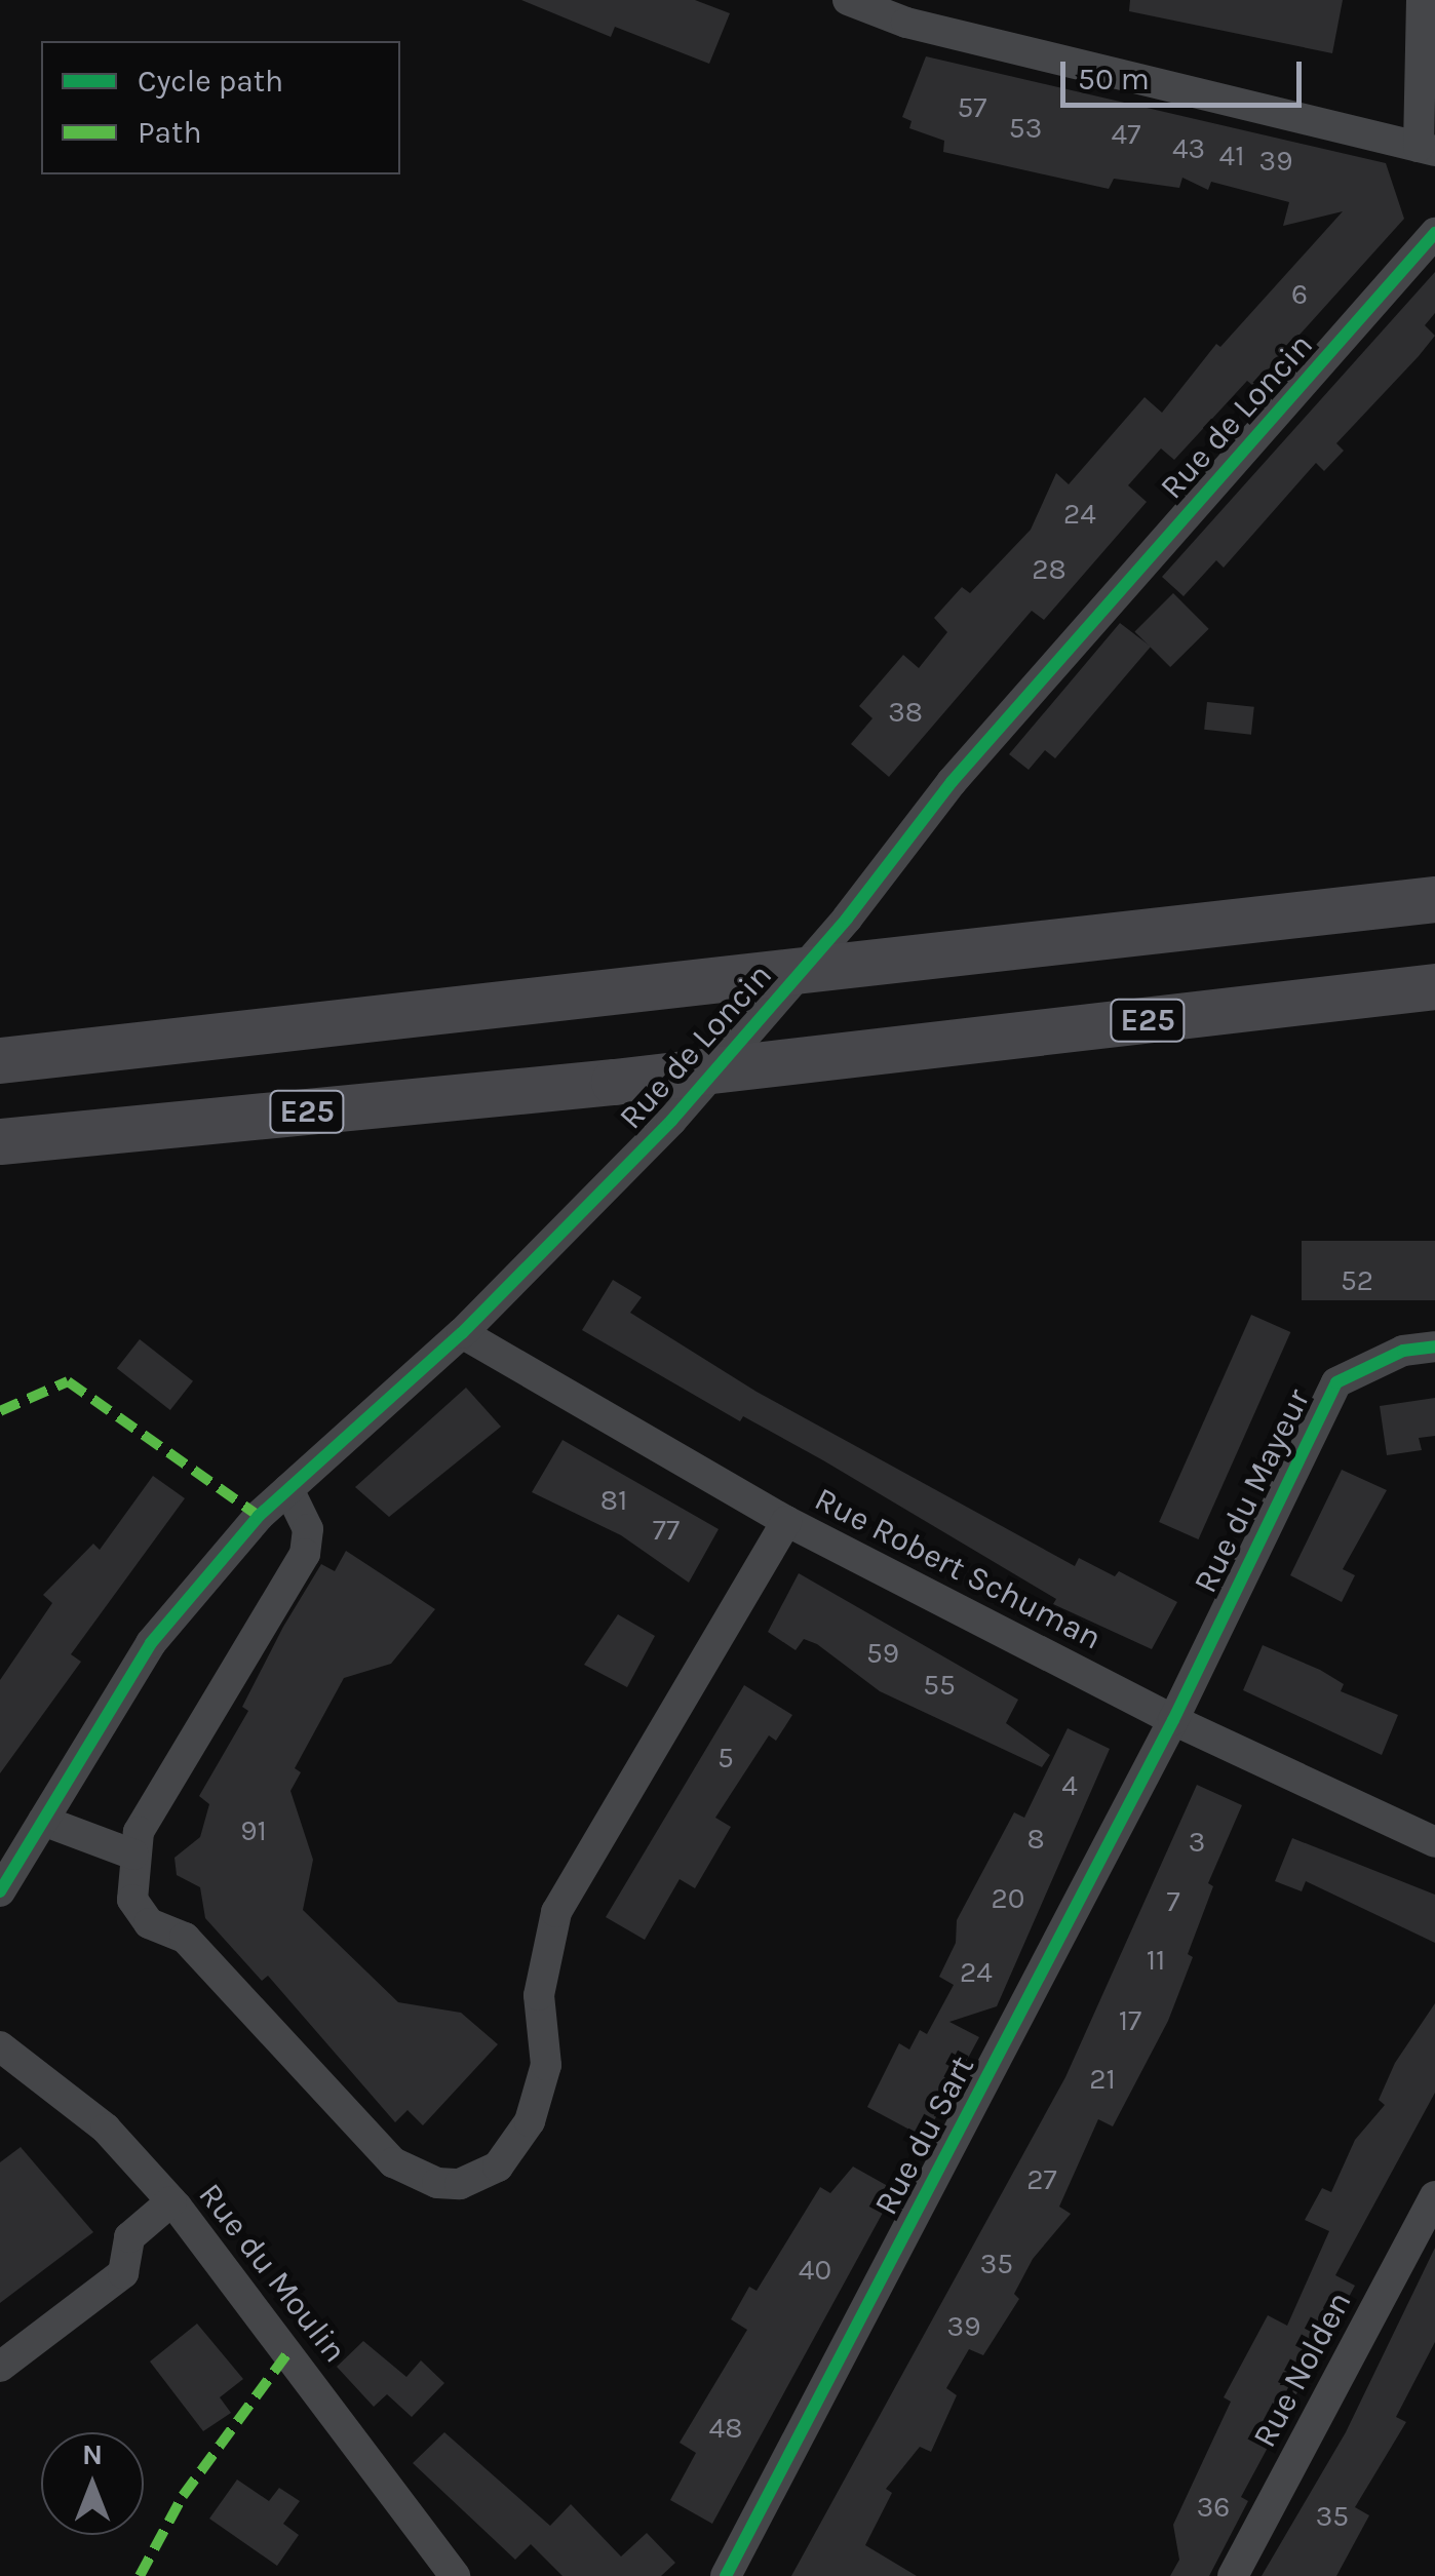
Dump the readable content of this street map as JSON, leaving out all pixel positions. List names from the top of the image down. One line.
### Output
{"streets":{"highway":["E25"],"street":["Rue de Loncin","Rue du Mayeur","Rue Robert Schuman","Rue du Sart","Rue du Moulin","Rue Nolden"]},"crossings":[["Rue de Loncin","Rue Robert Schuman"],["Rue du Mayeur","Rue Robert Schuman"],["Rue du Mayeur","Rue du Sart"],["Rue Robert Schuman","Rue du Sart"]],"house_numbers":["57","53","47","43","41","39","6","24","28","38","52","81","77","59","55","5","4","91","8","3","20","7","11","24","17","21","27","35","40","39","48","36","35"],"legend":["Cycle path","Path"],"scale_bar":"50 m","north":"top"}
